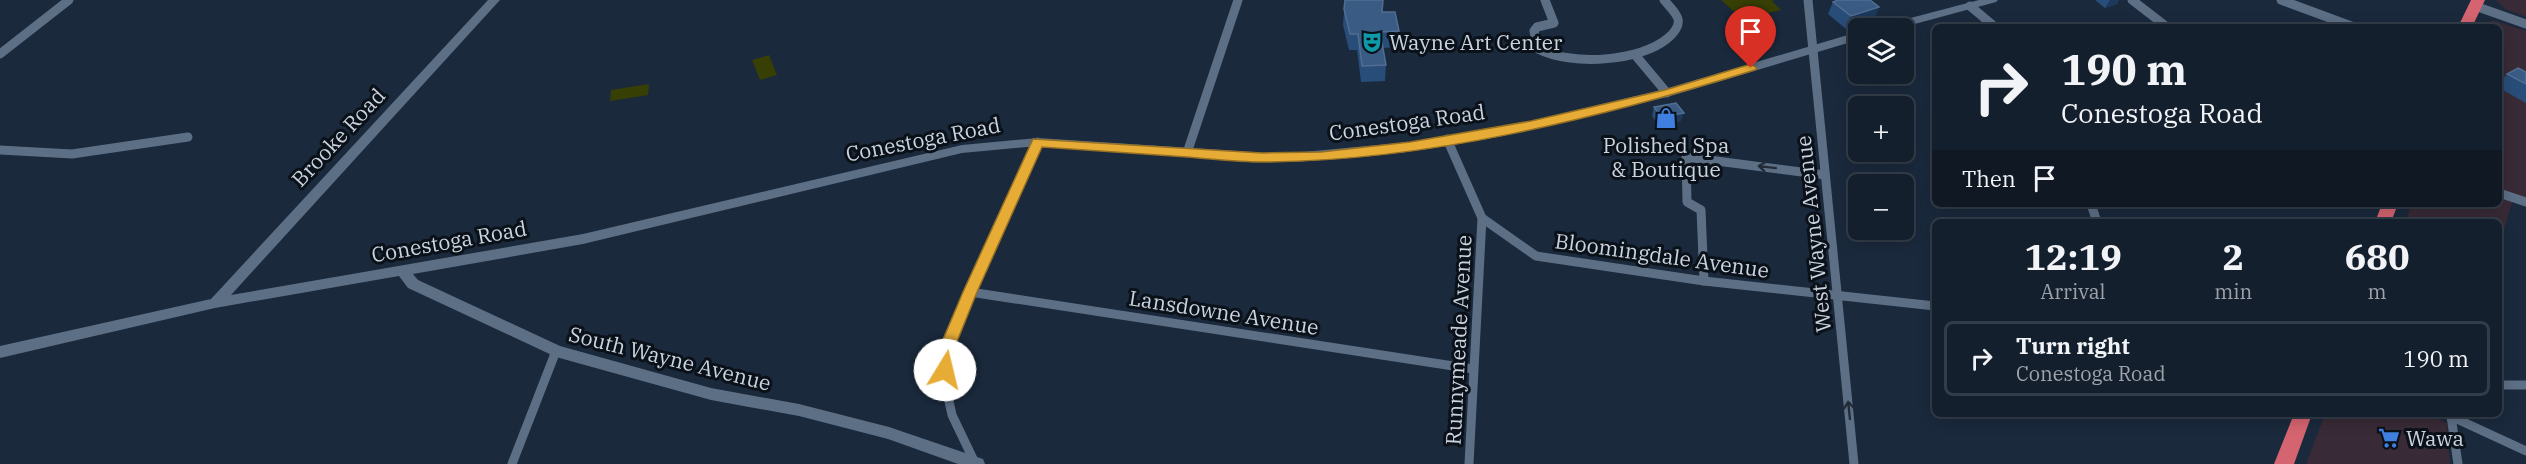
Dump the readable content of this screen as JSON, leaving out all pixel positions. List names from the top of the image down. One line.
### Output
{"streets":{"main road":["Conestoga Road","Brooke Road","South Wayne Avenue"],"street":["West Wayne Avenue","Bloomingdale Avenue","Lansdowne Avenue","Runnymeade Avenue"]},"crossings":[["Conestoga Road","Brooke Road"],["Conestoga Road","West Wayne Avenue"],["Conestoga Road","South Wayne Avenue"],["West Wayne Avenue","Bloomingdale Avenue"],["Bloomingdale Avenue","Runnymeade Avenue"],["Lansdowne Avenue","Runnymeade Avenue"]],"one_way":["West Wayne Avenue"],"places":{"theatre":["Wayne Art Center"],"shop":["Polished Spa & Boutique"],"supermarket":["Wawa"]},"page":{"map_buttons":["+","−"],"turn":["190 m","Conestoga Road"],"then":"Then","eta":["12:19","Arrival","2","min","680","m"],"list":[{"name":"Turn right","note":"Conestoga Road","value":"190 m"}]}}
